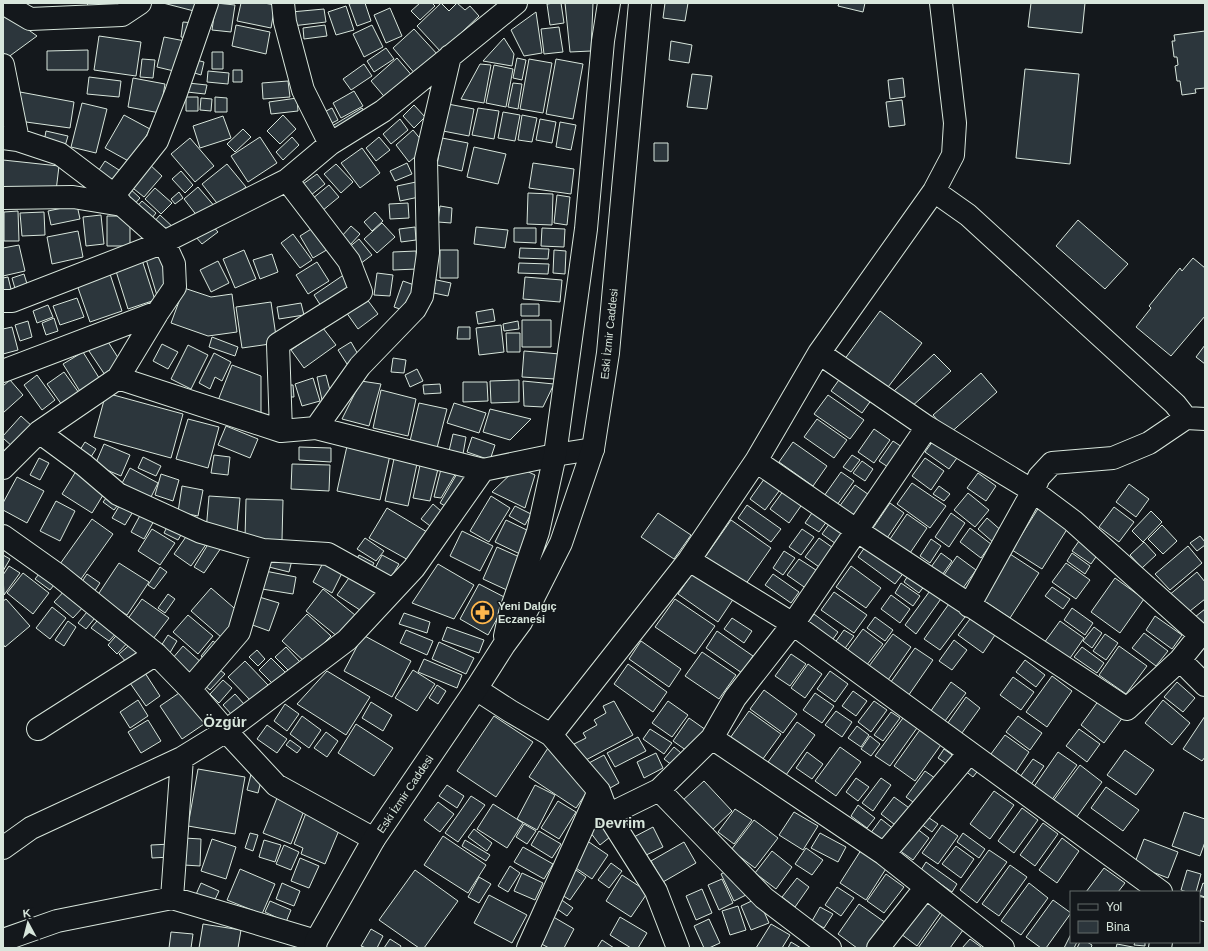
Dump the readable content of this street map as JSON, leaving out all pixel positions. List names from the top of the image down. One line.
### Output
{"streets":{"street":["Eski İzmir Caddesi"]},"districts":["Özgür","Devrim"],"places":{"pharmacy":["Yeni Dalgıç Eczanesi"]},"legend":["Yol","Bina"],"north":"top"}
